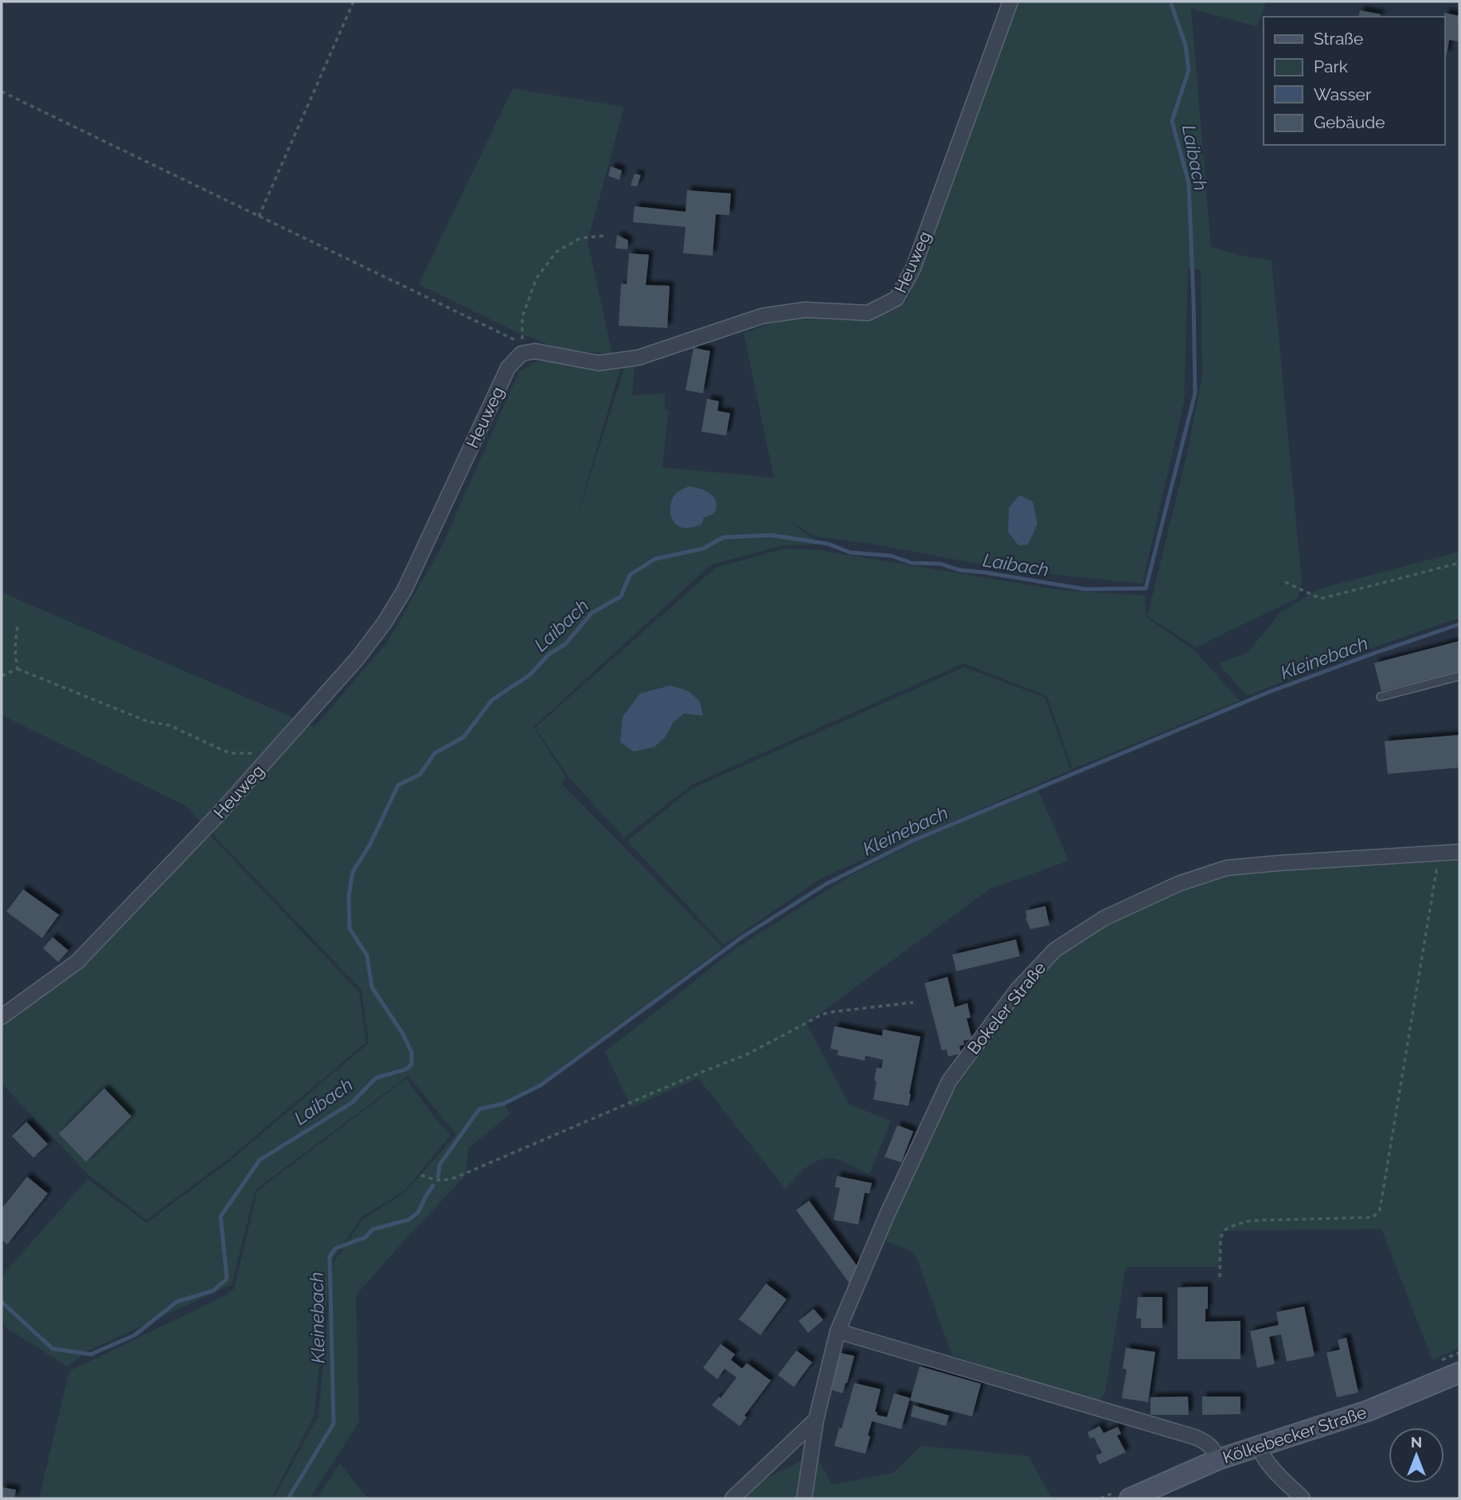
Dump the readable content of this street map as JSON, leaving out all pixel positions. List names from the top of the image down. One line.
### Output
{"streets":{"main road":["Kölkebecker Straße"],"street":["Heuweg","Bokeler Straße"]},"water":["Laibach","Kleinebach"],"legend":["Straße","Park","Wasser","Gebäude"],"north":"top"}
